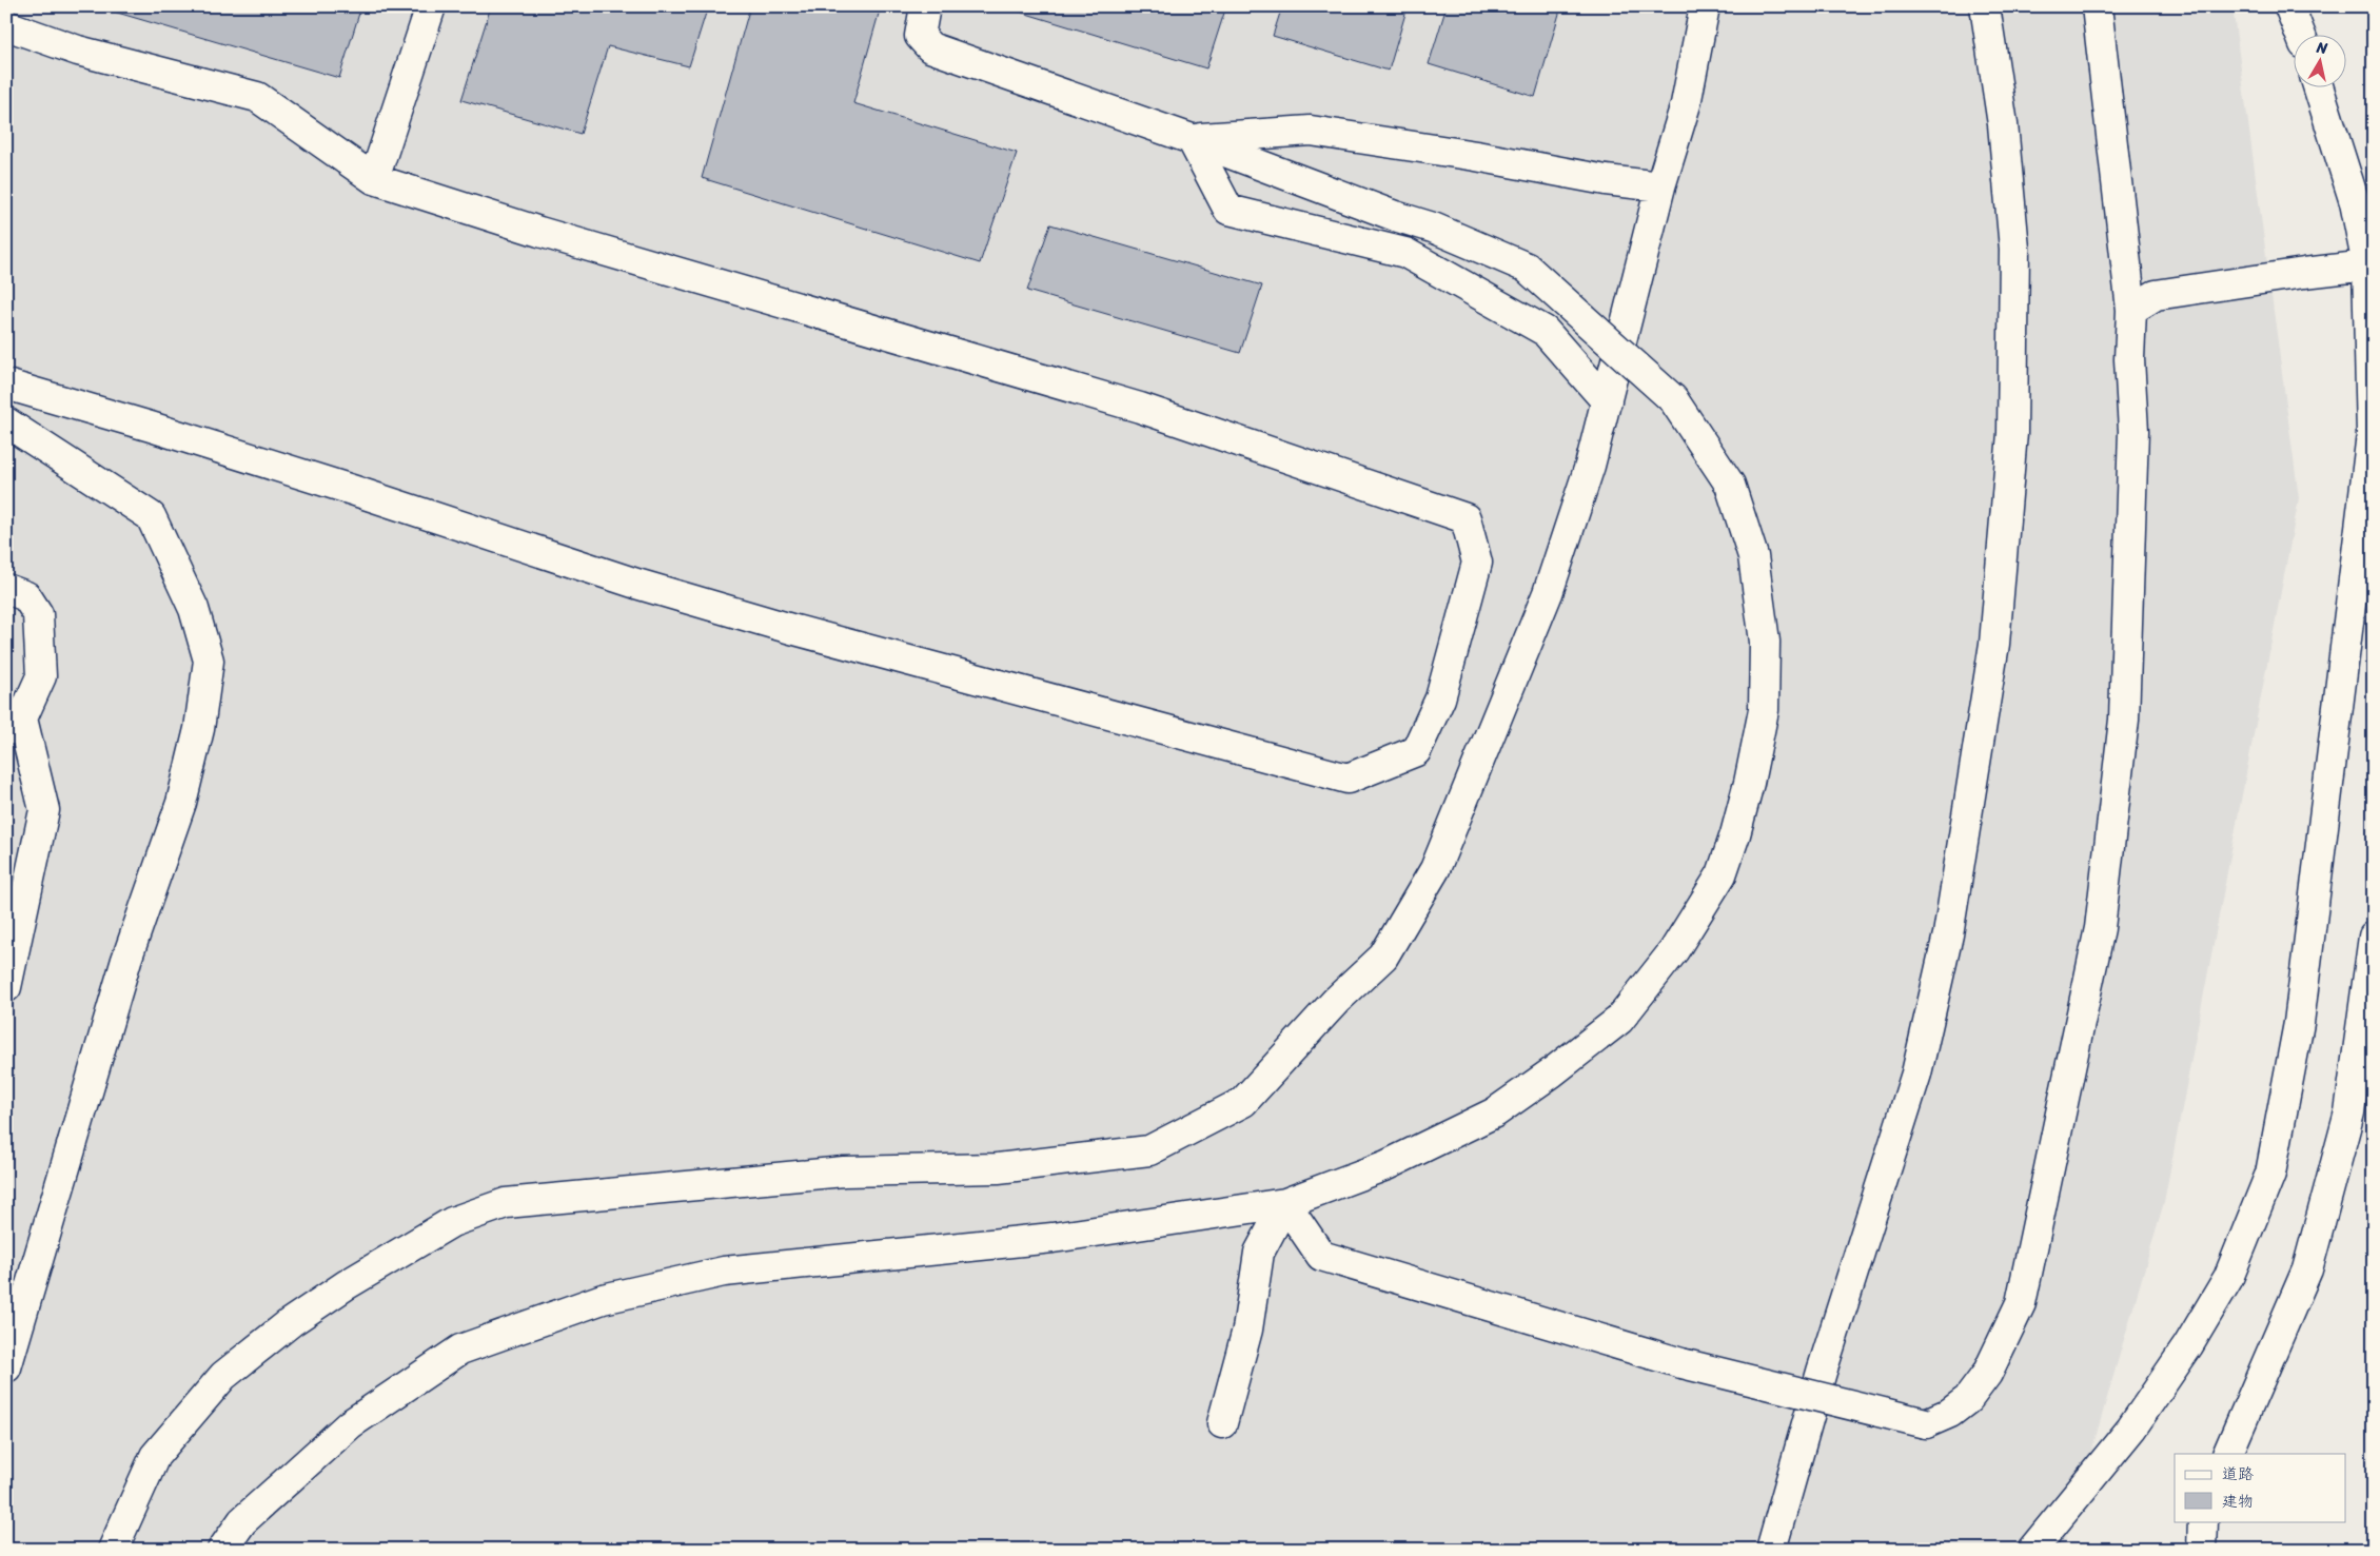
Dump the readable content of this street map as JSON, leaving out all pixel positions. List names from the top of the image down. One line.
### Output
{"legend":["道路","建物"],"north":"top"}
